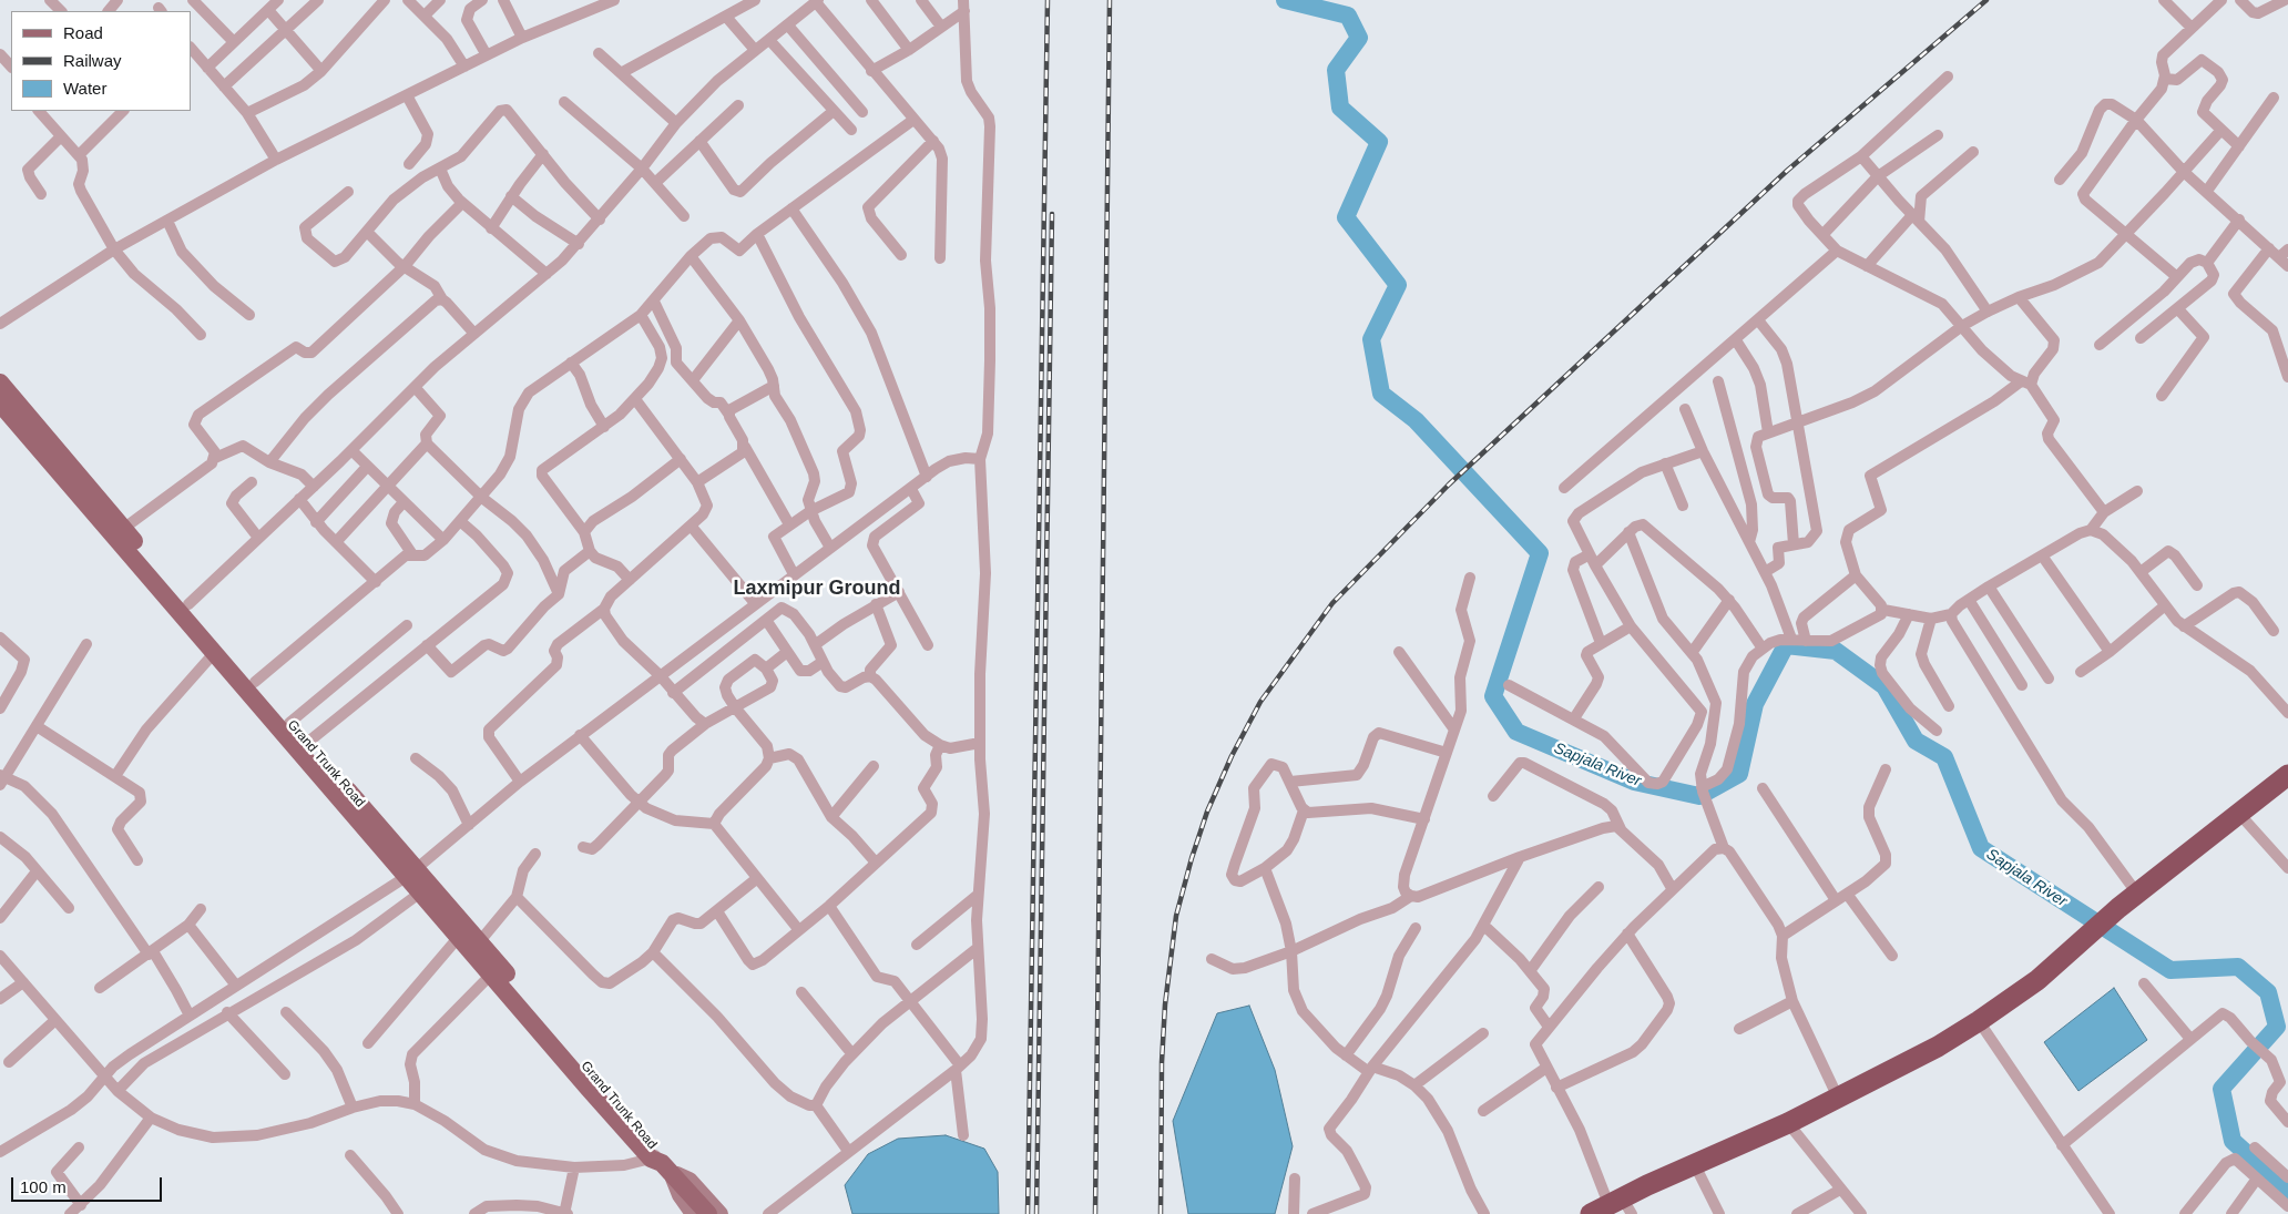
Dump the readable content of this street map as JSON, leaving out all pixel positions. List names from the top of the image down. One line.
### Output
{"streets":{"main road":["Grand Trunk Road"]},"districts":["Laxmipur Ground"],"water":["Sapjala River"],"legend":["Road","Railway","Water"],"scale_bar":"100 m"}
